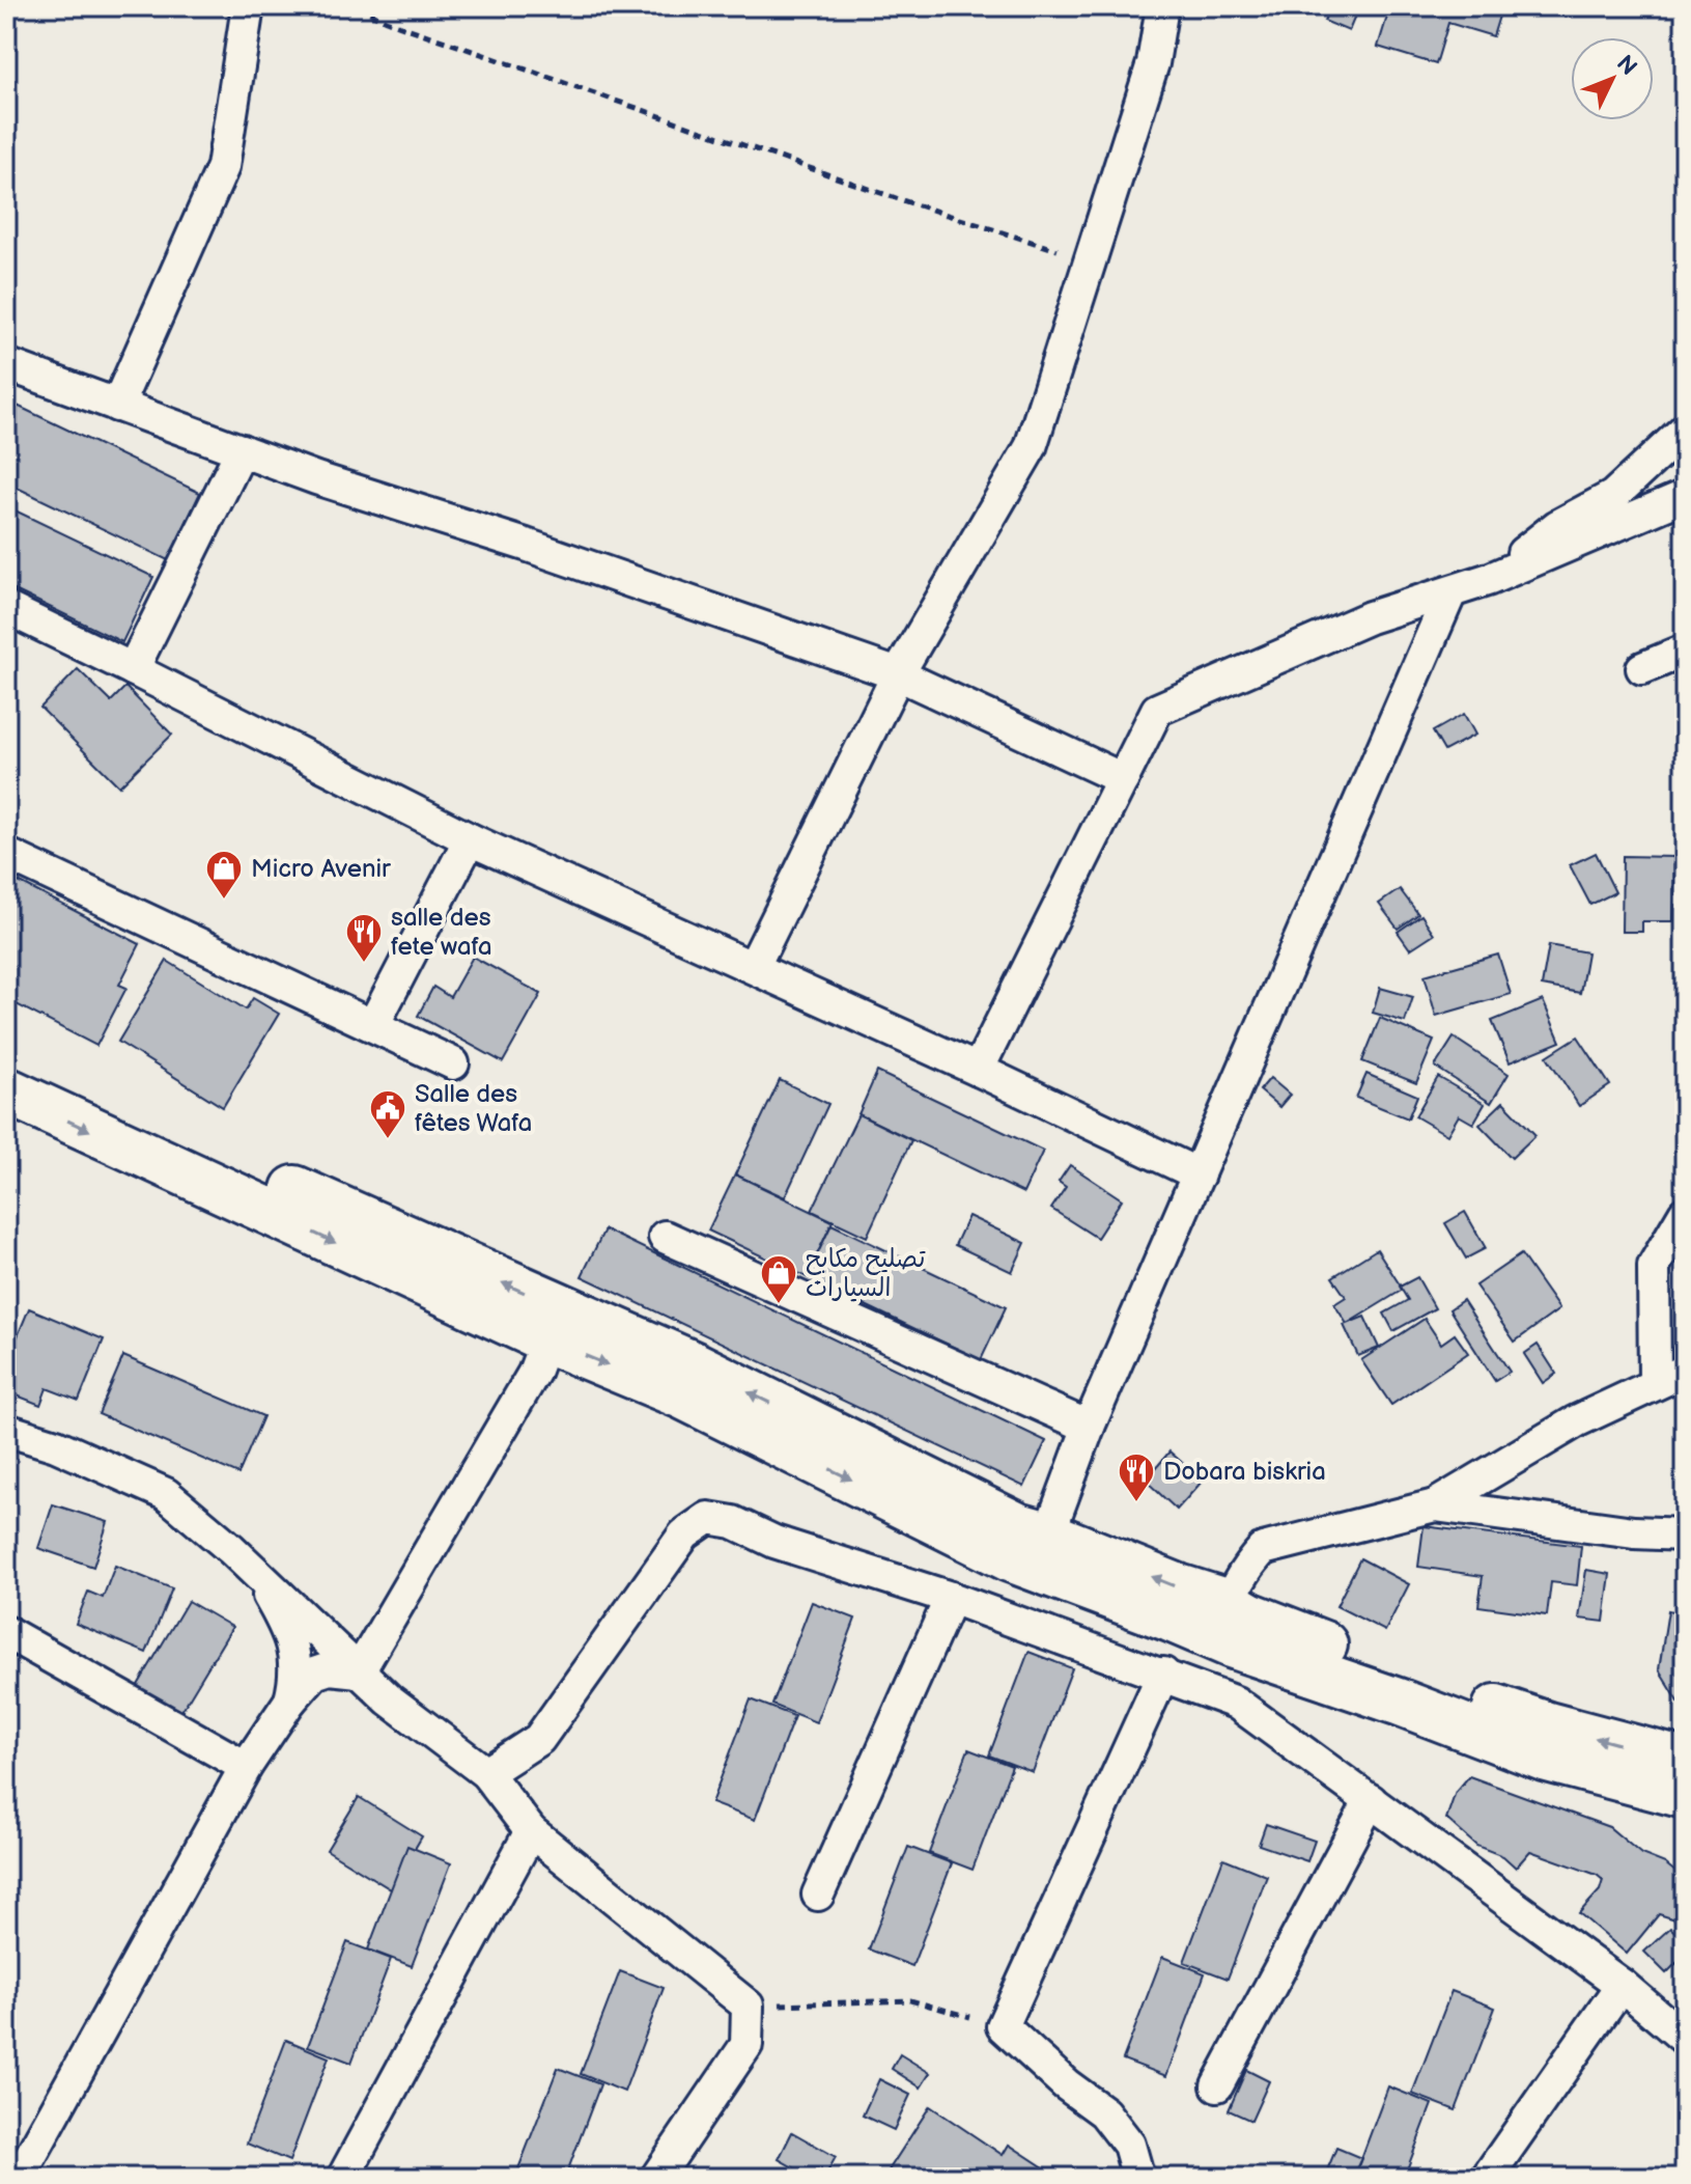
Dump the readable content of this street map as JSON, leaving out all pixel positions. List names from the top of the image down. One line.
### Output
{"places":{"shop":["Micro Avenir","تصليح مكابح السيارات"],"restaurant":["salle des fete wafa","Dobara biskria"],"public building":["Salle des fêtes Wafa"]},"north":"top right"}
